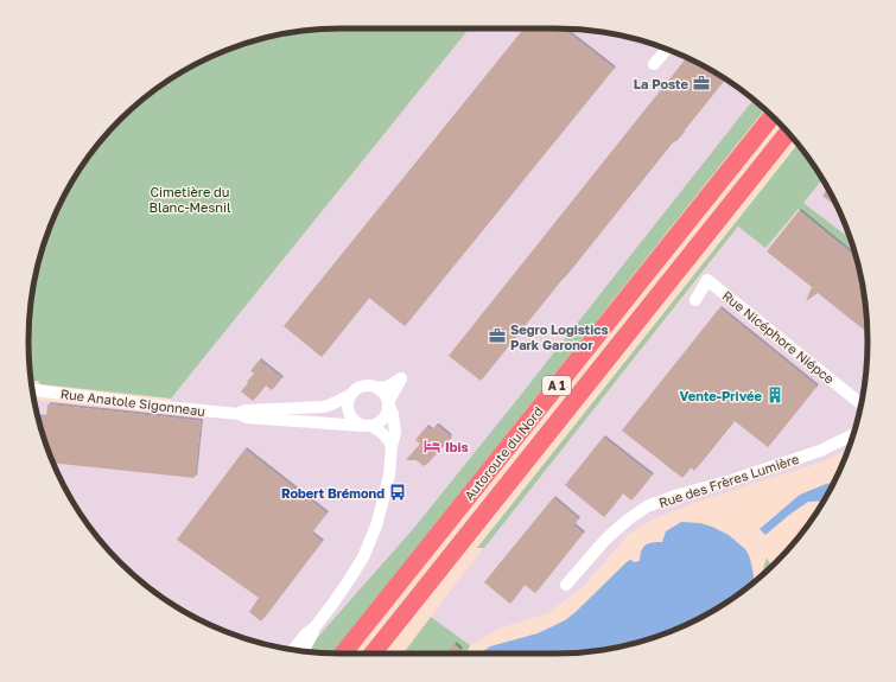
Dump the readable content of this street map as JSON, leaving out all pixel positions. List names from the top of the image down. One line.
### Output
{"streets":{"highway":["A 1","Autoroute du Nord"],"street":["Rue Nicéphore Niépce","Rue Anatole Sigonneau","Rue des Frères Lumière"]},"parks":["Cimetière du Blanc-Mesnil"],"places":{"office":["La Poste","Segro Logistics Park Garonor"],"building":["Vente-Privée"],"hotel":["Ibis"],"bus stop":["Robert Brémond"]}}
